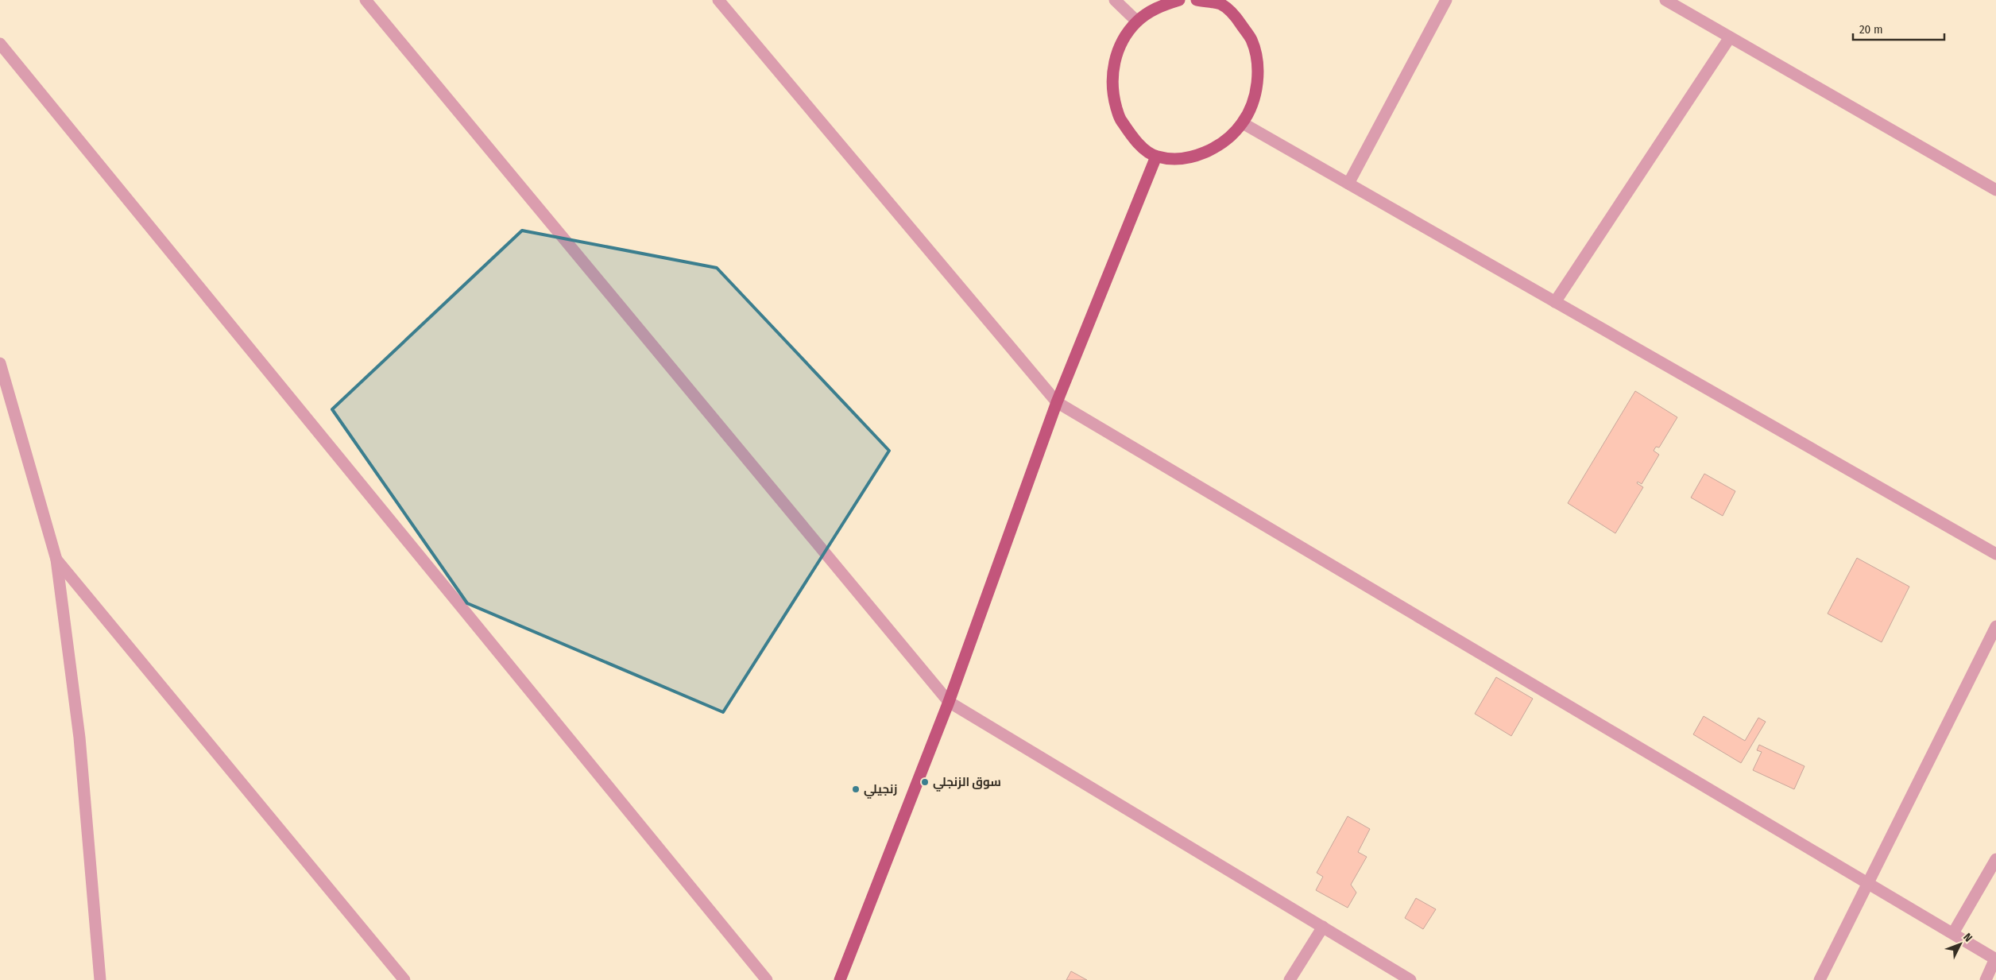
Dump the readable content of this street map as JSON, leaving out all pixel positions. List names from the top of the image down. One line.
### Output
{"places":["سوق الزنجلي","زنجيلي"],"scale_bar":"20 m","north":"top right"}
